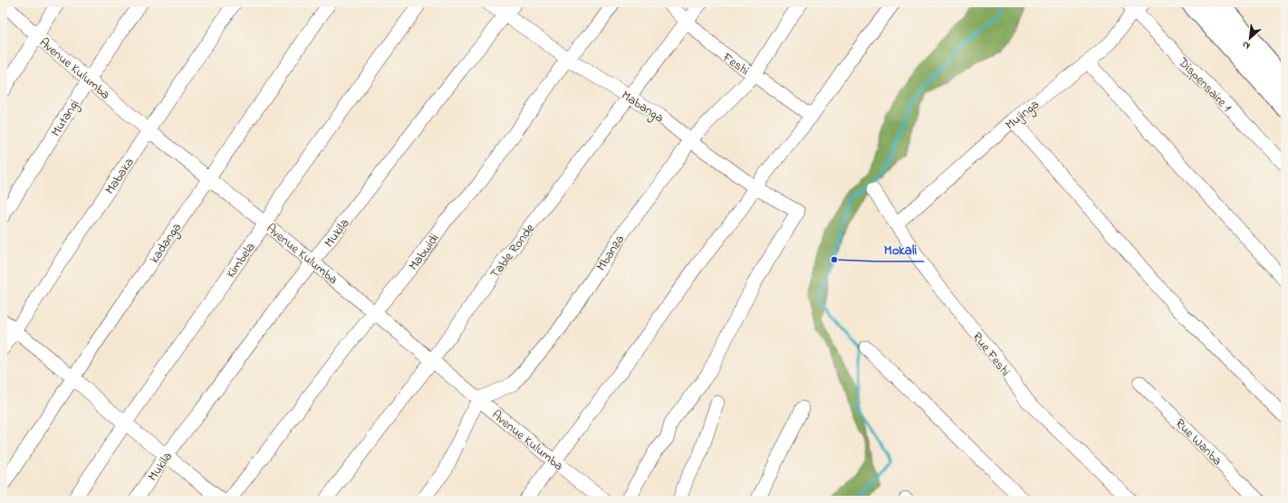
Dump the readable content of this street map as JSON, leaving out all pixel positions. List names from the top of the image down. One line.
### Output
{"streets":{"street":["Feshi","Avenue Kulumba","Dispensaire 1","Mabanga","Mujinga","Mutangi","Mabaka","Mukila","kadanga","Table Ronde","Mabwidi","Mbanza","Kimbela","Rue Feshi","Rue Wanba"]},"crossings":[["Feshi","Table Ronde"],["Feshi","Mbanza"],["Avenue Kulumba","Mutangi"],["Avenue Kulumba","Mabaka"],["Avenue Kulumba","Mukila"],["Avenue Kulumba","kadanga"],["Avenue Kulumba","Table Ronde"],["Avenue Kulumba","Mabwidi"],["Avenue Kulumba","Mbanza"],["Avenue Kulumba","Kimbela"],["Dispensaire 1","Mujinga"],["Mabanga","Mukila"],["Mabanga","Table Ronde"],["Mabanga","Mabwidi"],["Mabanga","Mbanza"],["Mujinga","Rue Feshi"]],"places":["Mokali"],"north":"bottom left"}
